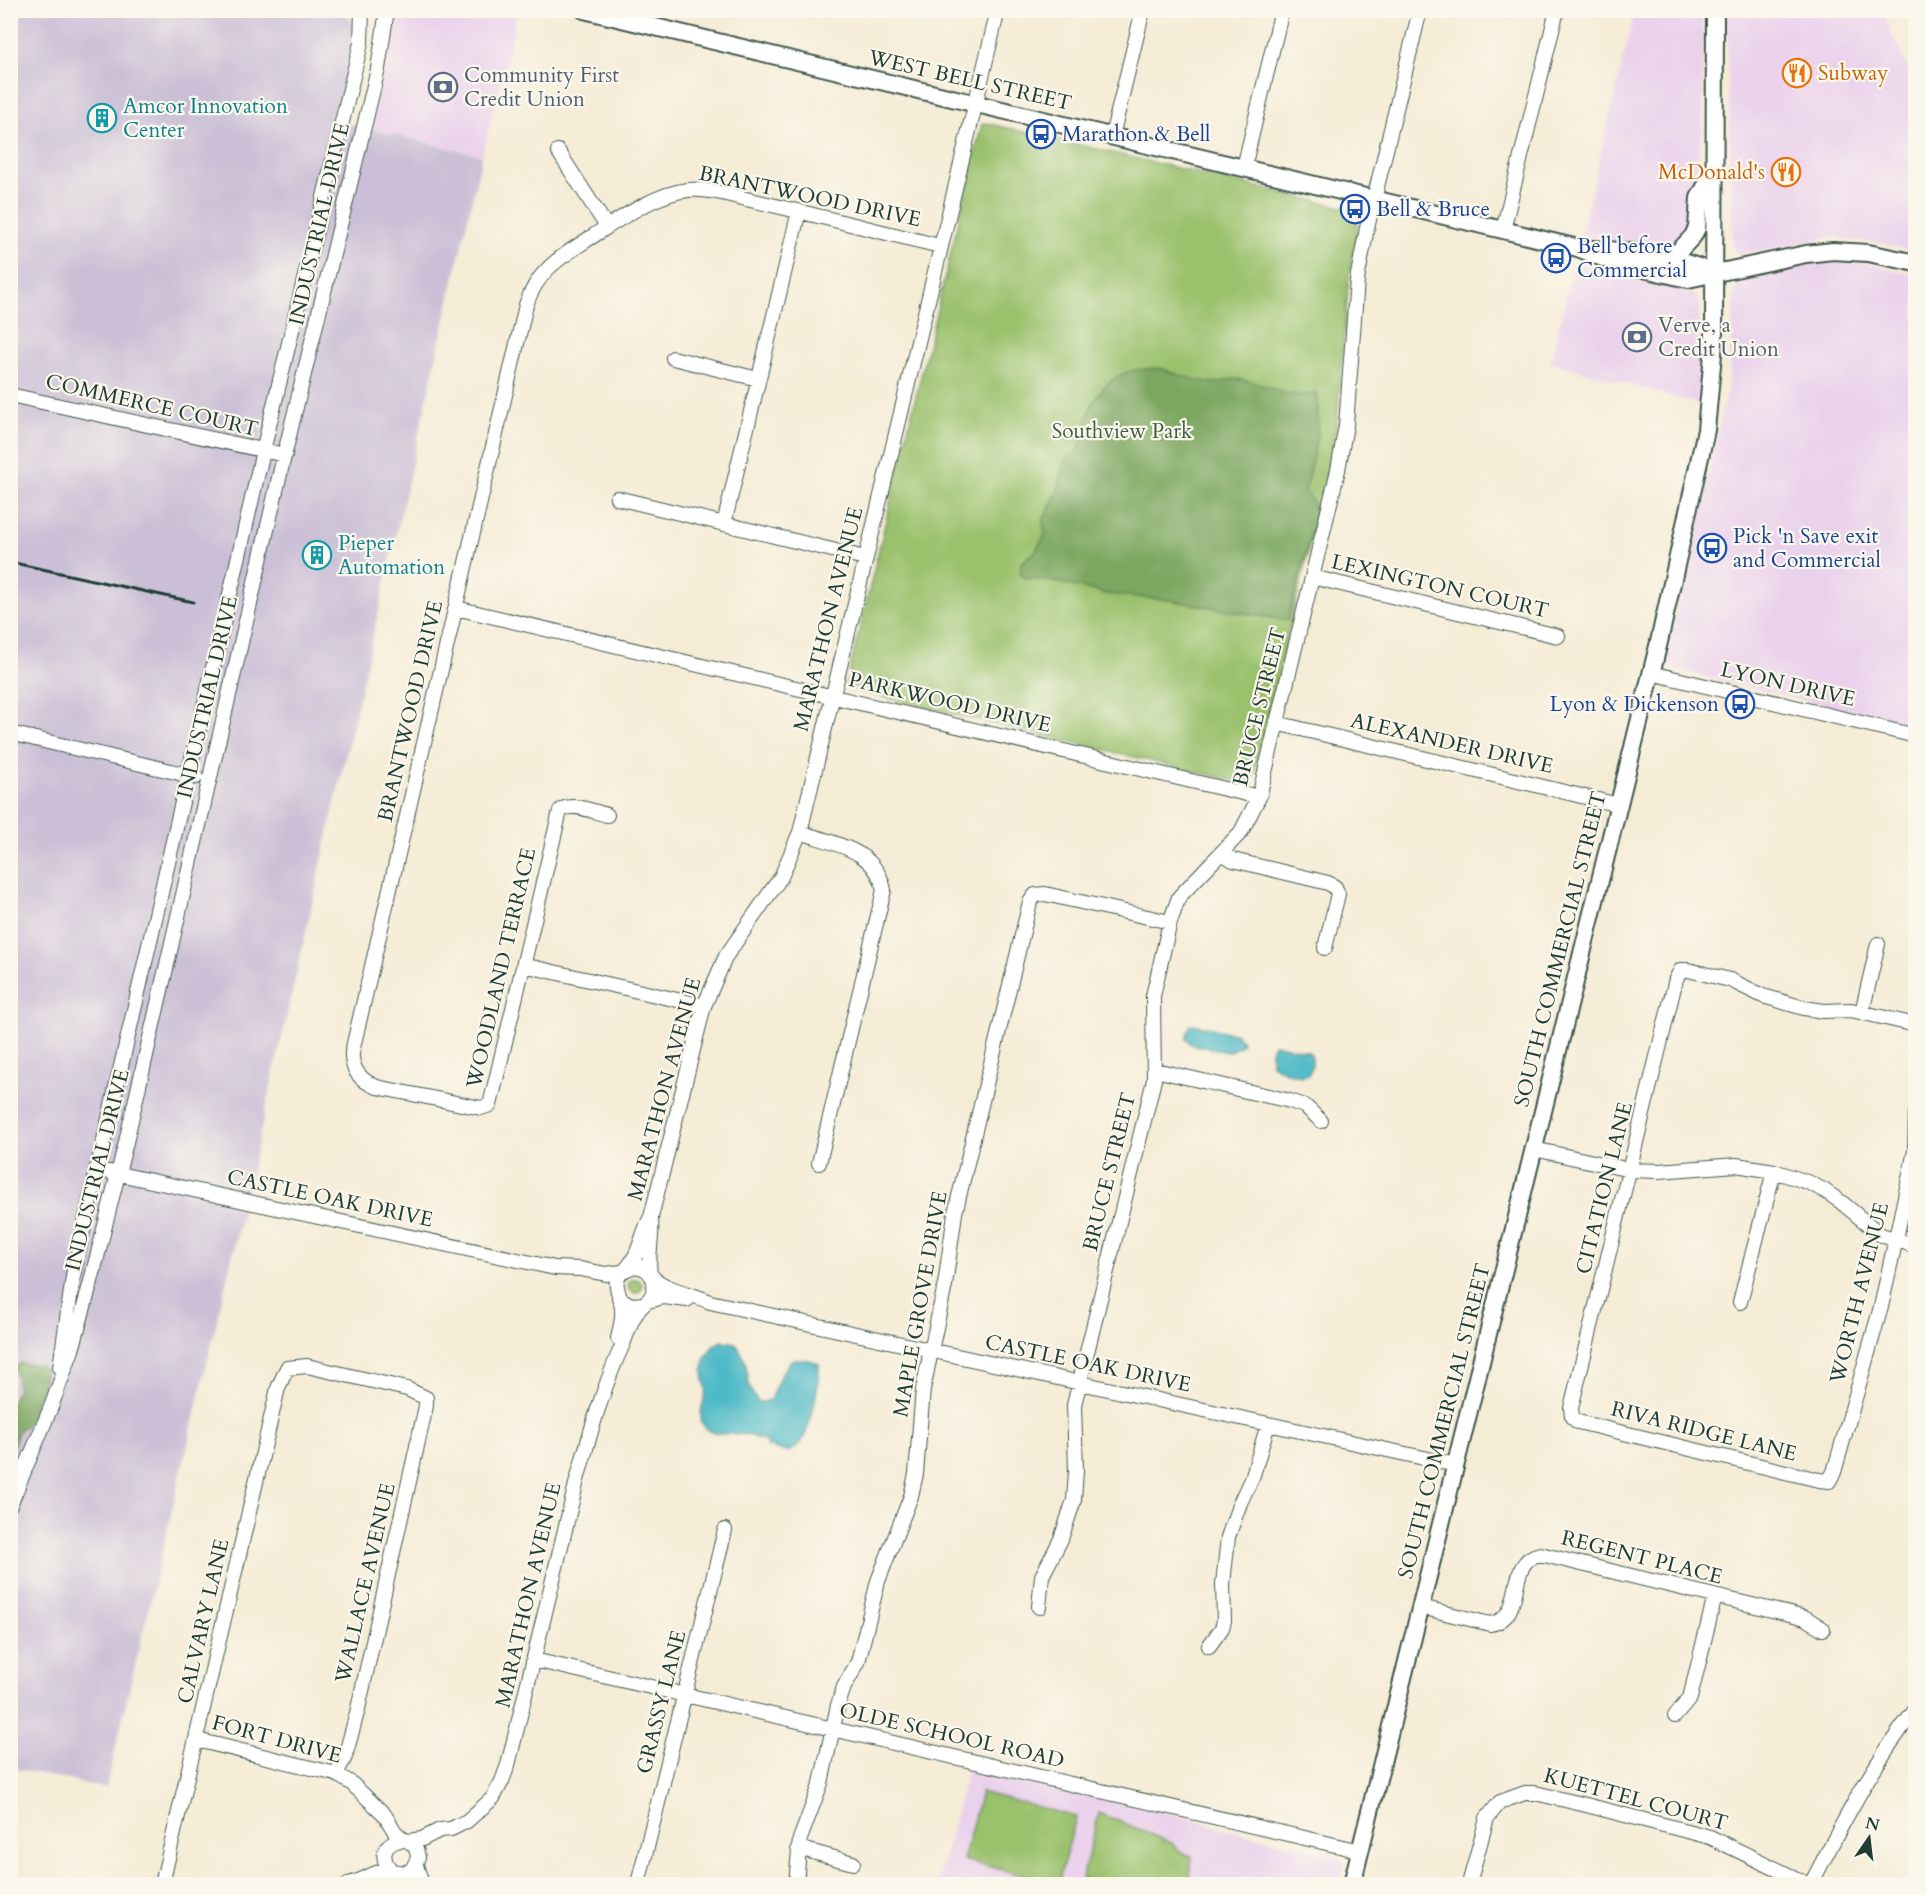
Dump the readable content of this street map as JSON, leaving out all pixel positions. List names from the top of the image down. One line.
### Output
{"streets":{"main road":["WEST BELL STREET","SOUTH COMMERCIAL STREET"],"street":["BRANTWOOD DRIVE","INDUSTRIAL DRIVE","COMMERCE COURT","LEXINGTON COURT","MARATHON AVENUE","LYON DRIVE","PARKWOOD DRIVE","BRUCE STREET","ALEXANDER DRIVE","WOODLAND TERRACE","CITATION LANE","CASTLE OAK DRIVE","WORTH AVENUE","MAPLE GROVE DRIVE","RIVA RIDGE LANE","REGENT PLACE","WALLACE AVENUE","CALVARY LANE","GRASSY LANE","OLDE SCHOOL ROAD","FORT DRIVE","KUETTEL COURT"]},"crossings":[["WEST BELL STREET","MARATHON AVENUE"],["WEST BELL STREET","BRUCE STREET"],["WEST BELL STREET","SOUTH COMMERCIAL STREET"],["BRANTWOOD DRIVE","MARATHON AVENUE"],["BRANTWOOD DRIVE","PARKWOOD DRIVE"],["BRANTWOOD DRIVE","WOODLAND TERRACE"],["INDUSTRIAL DRIVE","COMMERCE COURT"],["INDUSTRIAL DRIVE","CASTLE OAK DRIVE"],["LEXINGTON COURT","BRUCE STREET"],["MARATHON AVENUE","PARKWOOD DRIVE"],["MARATHON AVENUE","CASTLE OAK DRIVE"],["MARATHON AVENUE","OLDE SCHOOL ROAD"],["MARATHON AVENUE","FORT DRIVE"],["LYON DRIVE","SOUTH COMMERCIAL STREET"],["PARKWOOD DRIVE","BRUCE STREET"],["BRUCE STREET","ALEXANDER DRIVE"],["BRUCE STREET","CASTLE OAK DRIVE"],["BRUCE STREET","MAPLE GROVE DRIVE"],["ALEXANDER DRIVE","SOUTH COMMERCIAL STREET"],["SOUTH COMMERCIAL STREET","CASTLE OAK DRIVE"],["SOUTH COMMERCIAL STREET","REGENT PLACE"],["SOUTH COMMERCIAL STREET","OLDE SCHOOL ROAD"],["CITATION LANE","RIVA RIDGE LANE"],["CASTLE OAK DRIVE","MAPLE GROVE DRIVE"],["WORTH AVENUE","RIVA RIDGE LANE"],["MAPLE GROVE DRIVE","OLDE SCHOOL ROAD"],["WALLACE AVENUE","CALVARY LANE"],["WALLACE AVENUE","FORT DRIVE"],["CALVARY LANE","FORT DRIVE"],["GRASSY LANE","OLDE SCHOOL ROAD"]],"parks":["Southview Park"],"places":{"restaurant":["Subway","McDonald's"],"bank":["Community First Credit Union","Verve, a Credit Union"],"building":["Amcor Innovation Center","Pieper Automation"],"bus stop":["Marathon & Bell","Bell & Bruce","Bell before Commercial","Pick 'n Save exit and Commercial","Lyon & Dickenson"]},"north":"top"}
